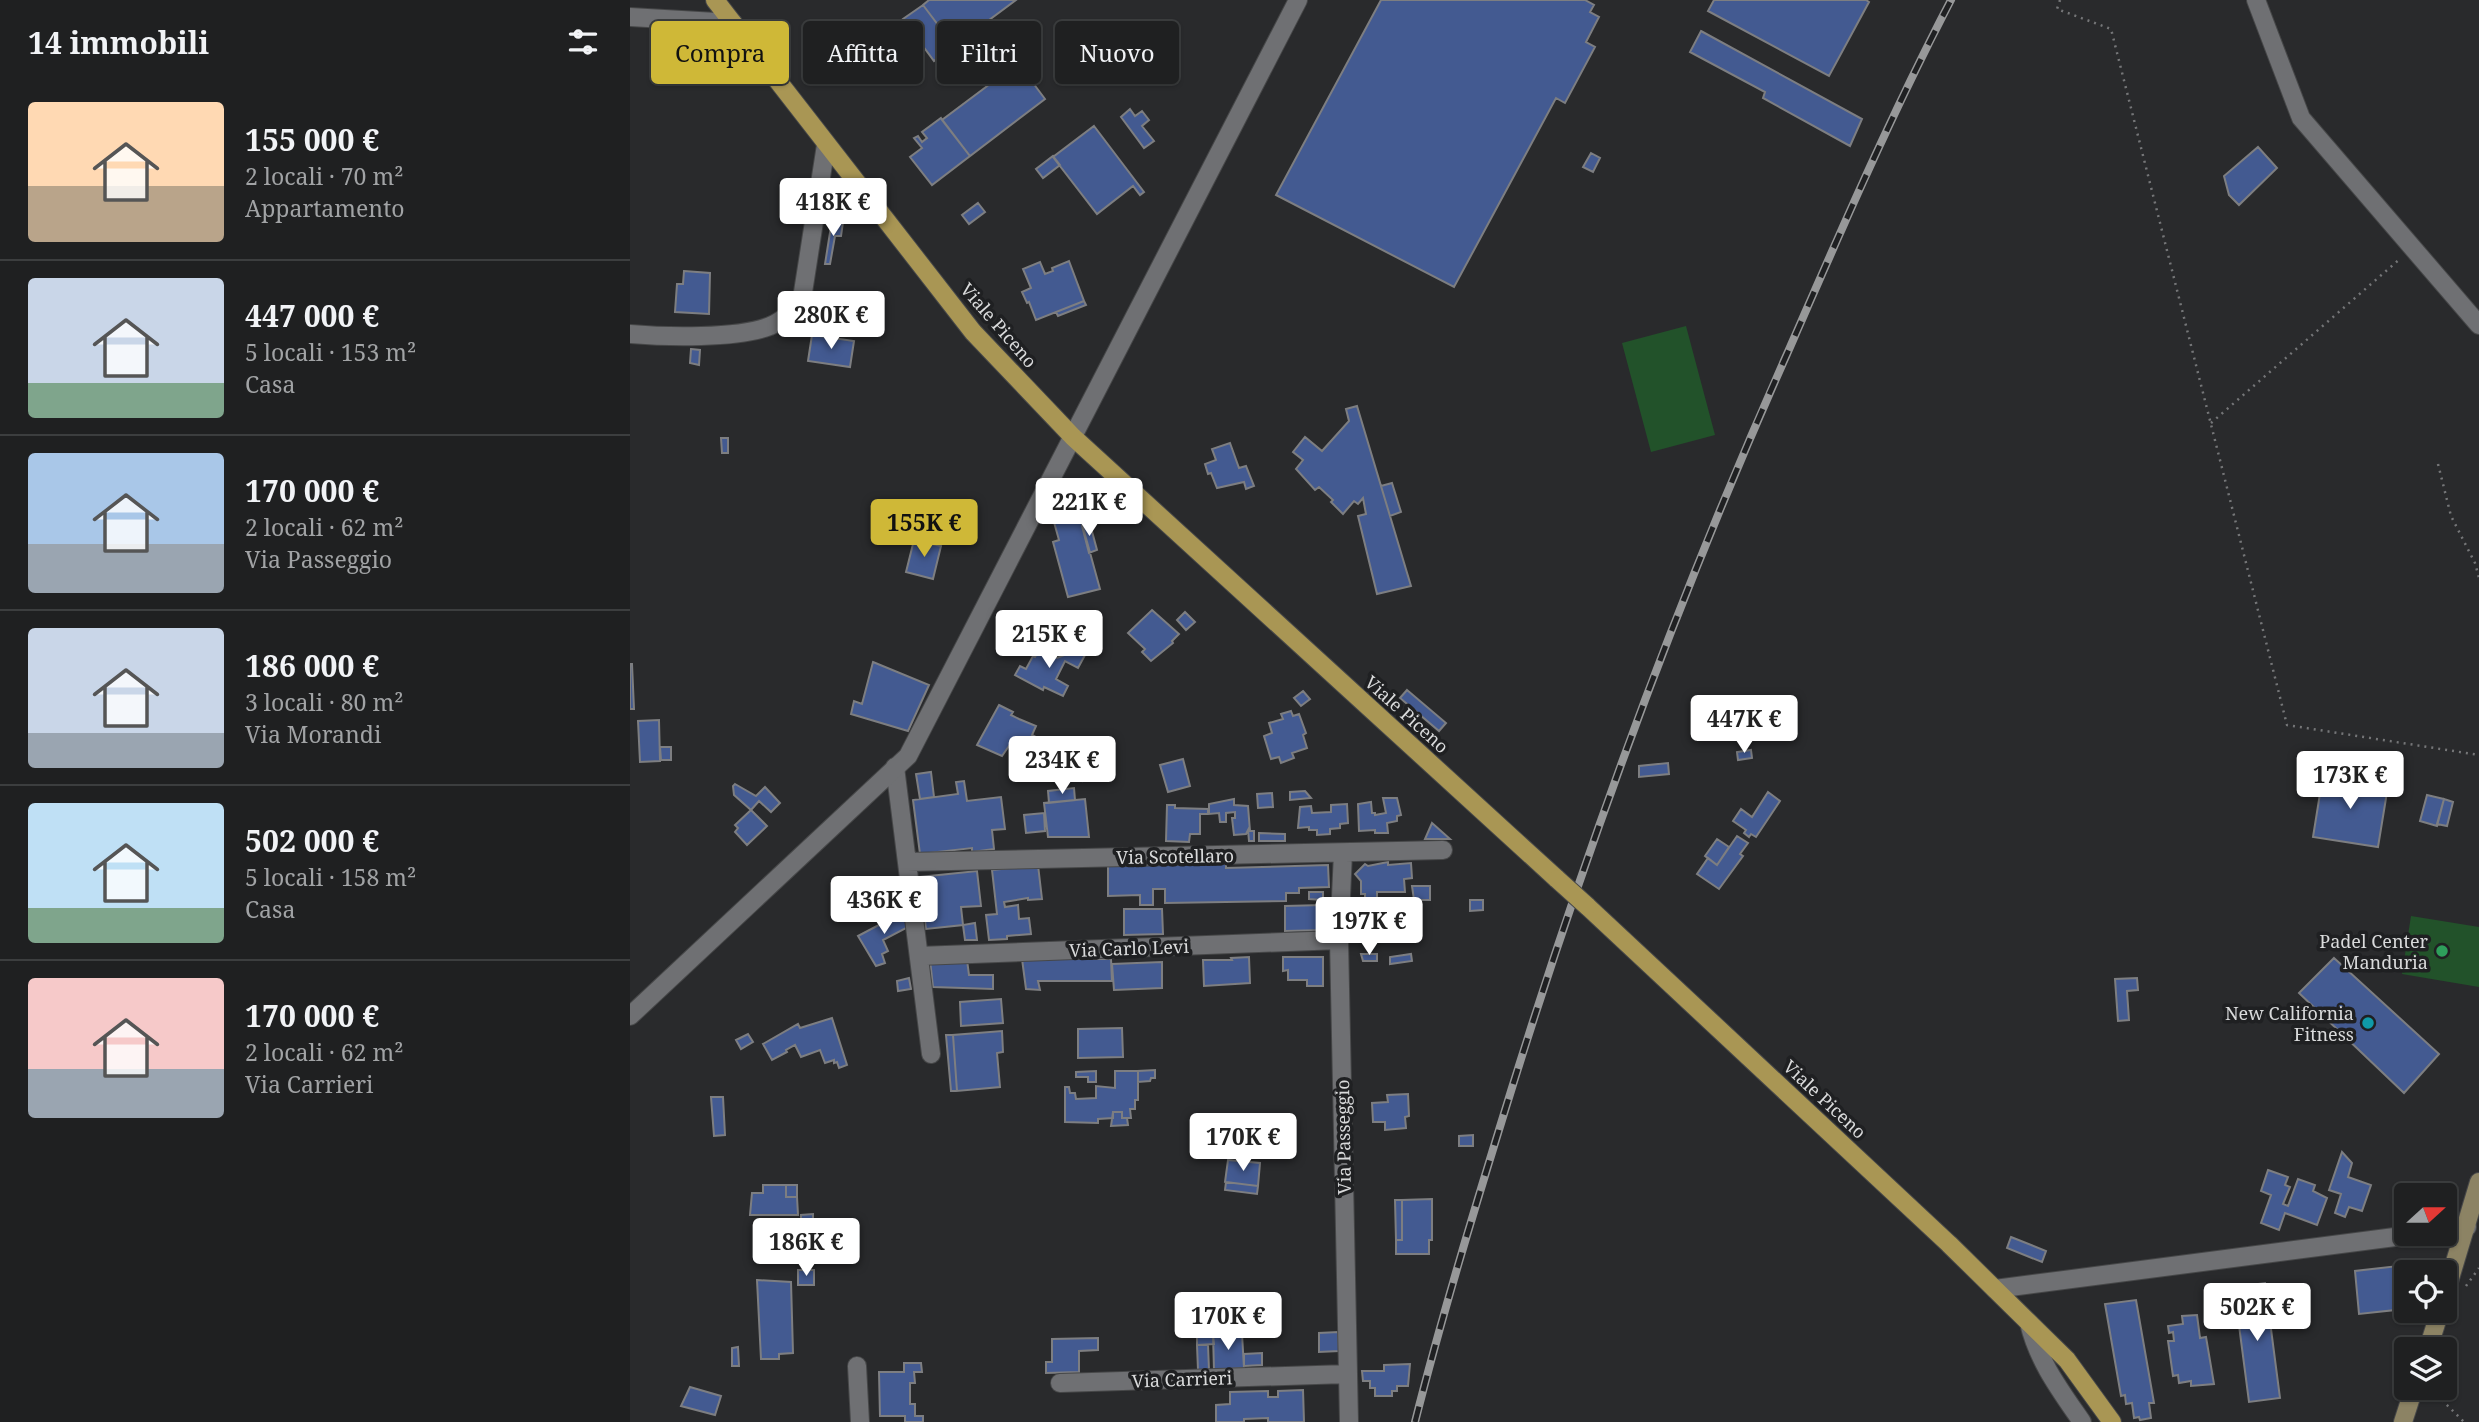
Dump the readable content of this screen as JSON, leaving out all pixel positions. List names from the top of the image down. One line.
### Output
{"streets":{"main road":["Viale Piceno"],"street":["Via Scotellaro","Via Carlo Levi","Via Passeggio","Via Carrieri"]},"crossings":[["Via Scotellaro","Via Passeggio"],["Via Carlo Levi","Via Passeggio"],["Via Passeggio","Via Carrieri"]],"places":["Padel Center Manduria","New California Fitness"],"north":"right","page":{"heading":"14 immobili","chip":["Compra","Affitta","Filtri","Nuovo"],"list":[{"name":"155 000 €","note":"2 locali · 70 m² · Appartamento"},{"name":"447 000 €","note":"5 locali · 153 m² · Casa"},{"name":"170 000 €","note":"2 locali · 62 m² · Via Passeggio"},{"name":"186 000 €","note":"3 locali · 80 m² · Via Morandi"},{"name":"502 000 €","note":"5 locali · 158 m² · Casa"},{"name":"170 000 €","note":"2 locali · 62 m² · Via Carrieri"}],"price":["418K €","280K €","221K €","155K €","215K €","447K €","234K €","173K €","436K €","197K €","170K €","186K €","502K €","170K €"]}}
